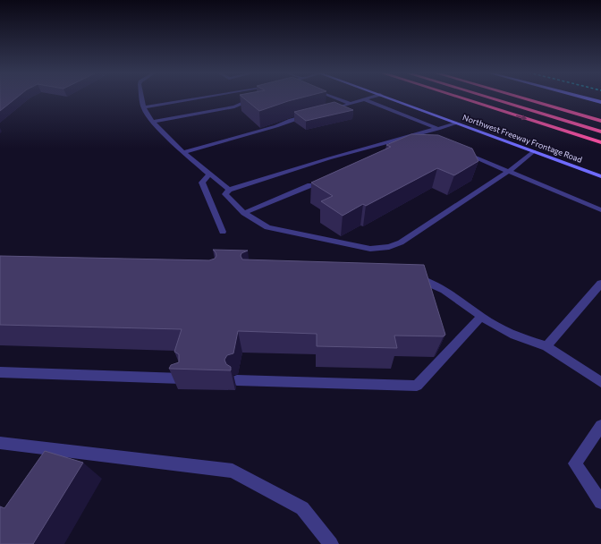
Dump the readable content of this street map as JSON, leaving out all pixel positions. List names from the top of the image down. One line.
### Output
{"streets":{"main road":["Northwest Freeway Frontage Road"]}}
